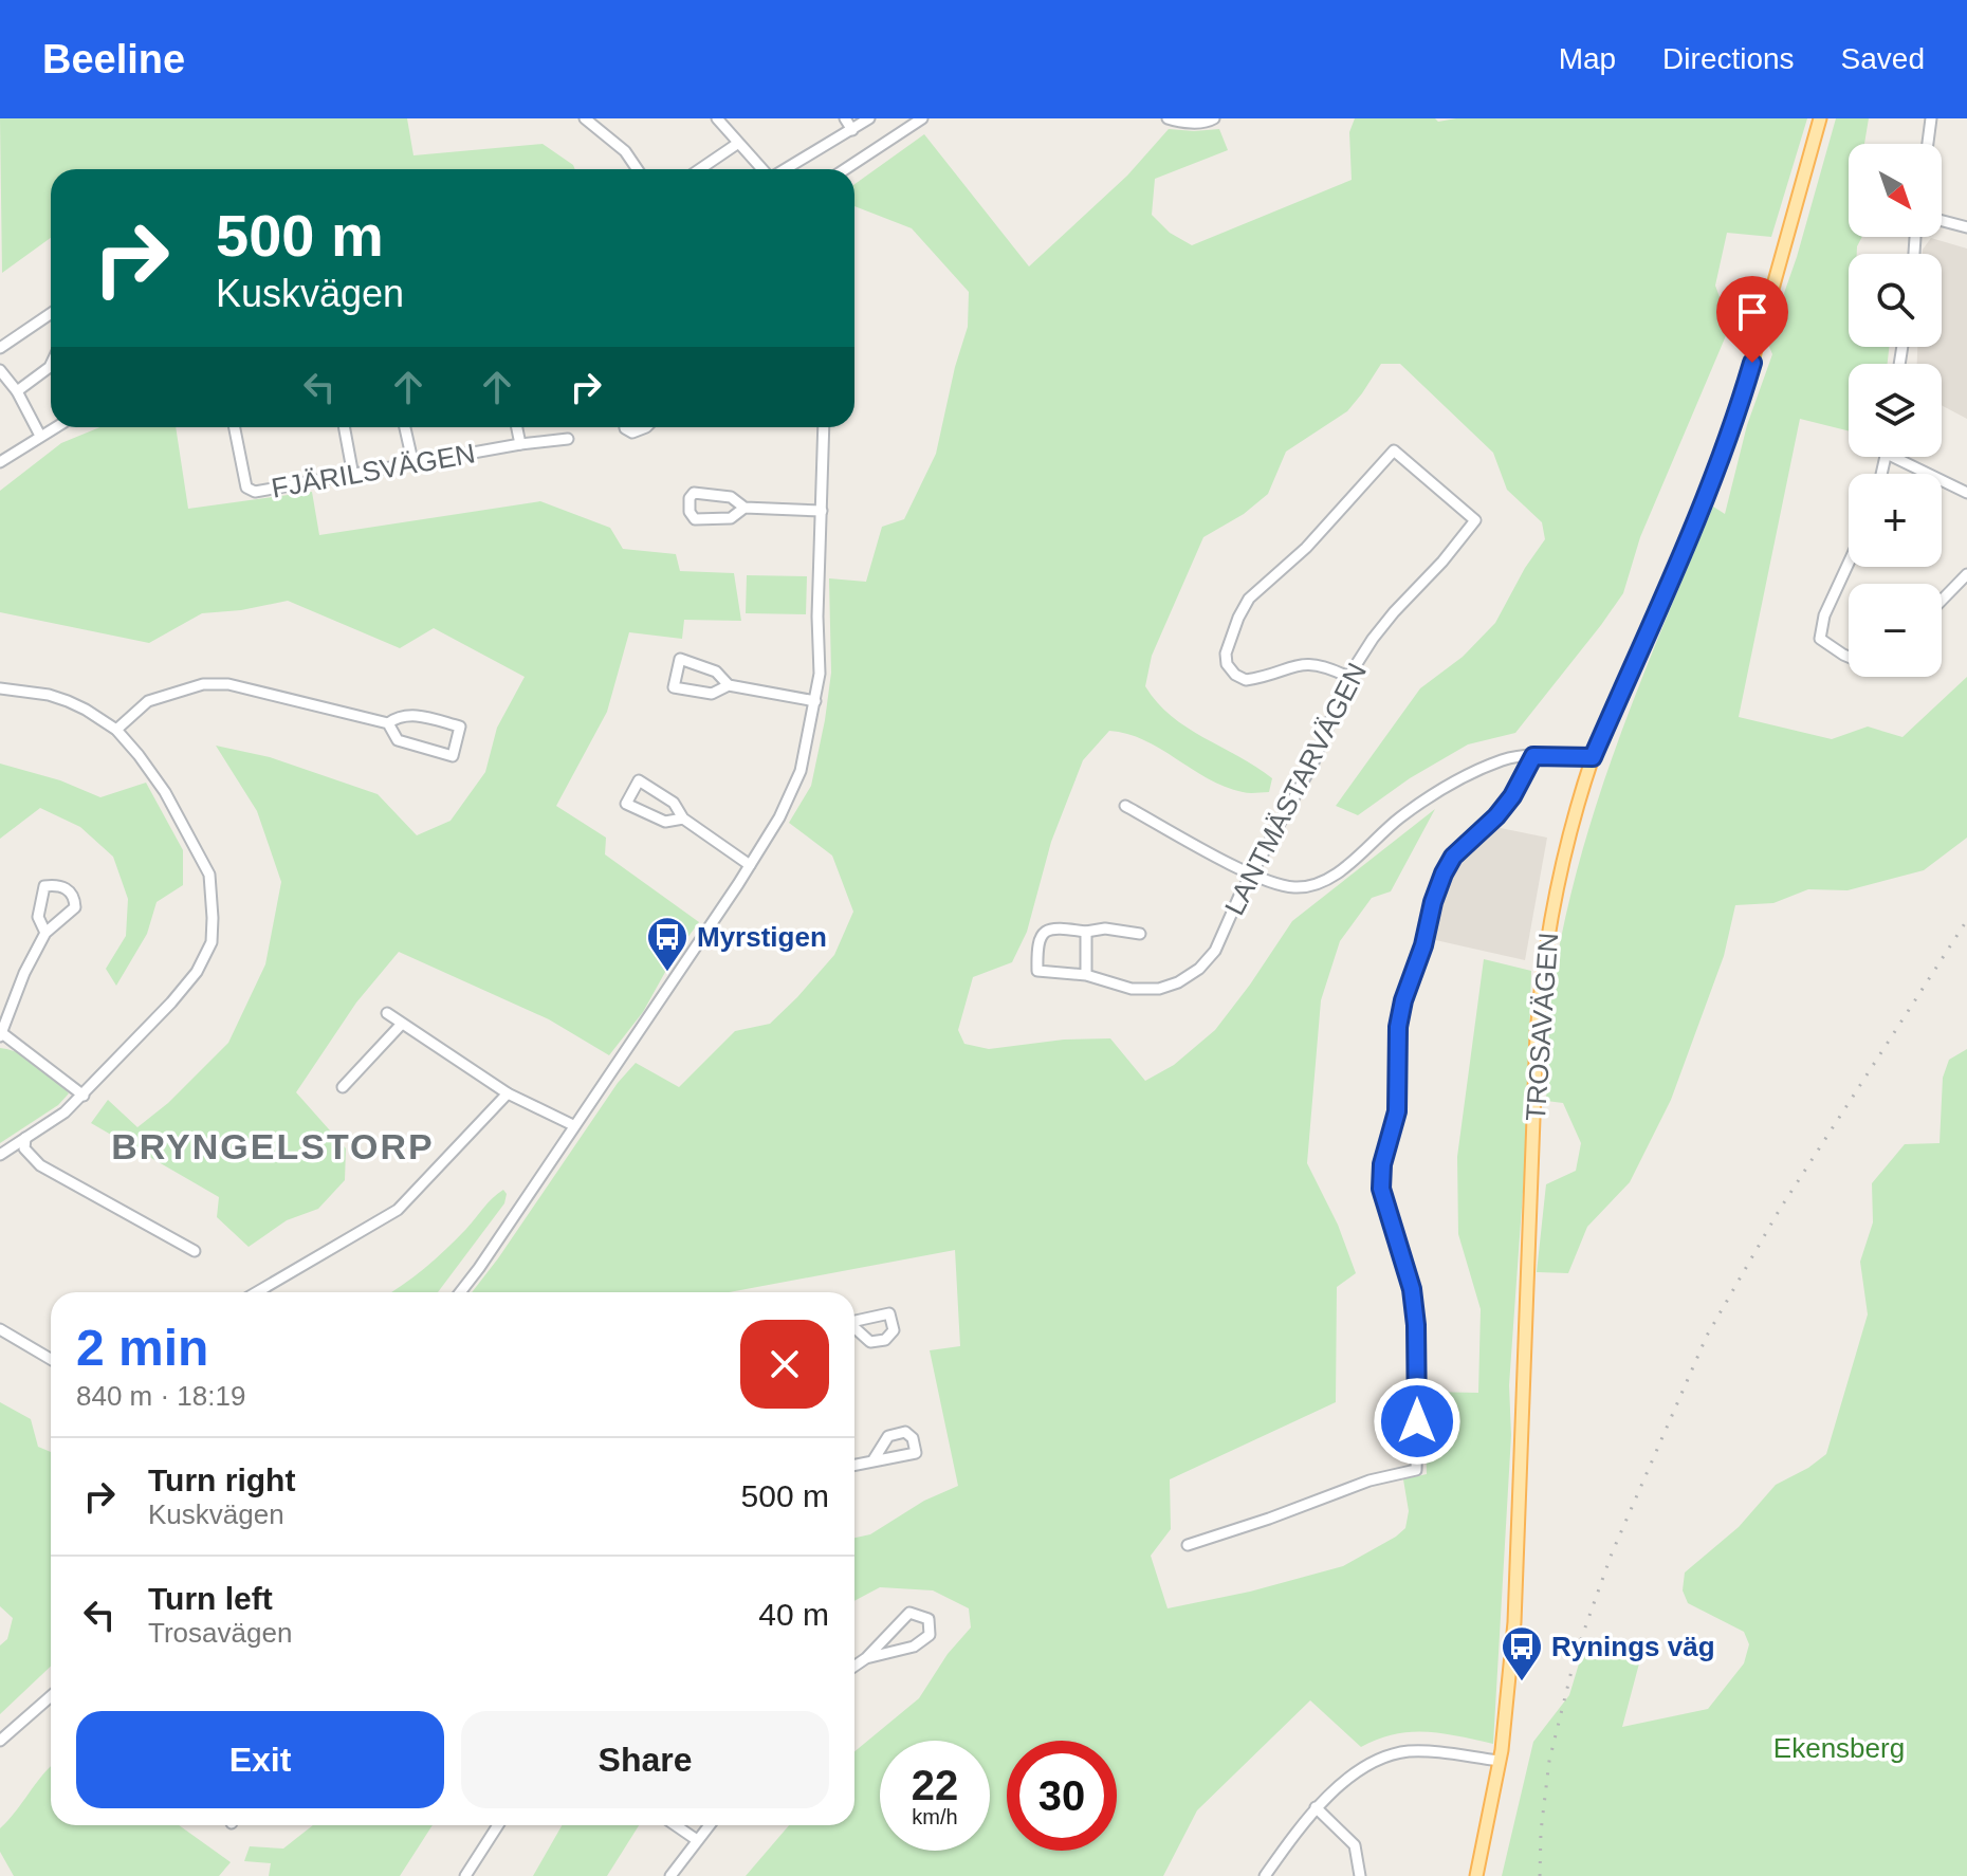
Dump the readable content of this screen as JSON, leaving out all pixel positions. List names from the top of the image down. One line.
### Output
{"streets":{"main road":["TROSAVÄGEN"],"street":["FJÄRILSVÄGEN","LANTMÄSTARVÄGEN"]},"districts":["BRYNGELSTORP"],"parks":["Ekensberg"],"places":{"bus stop":["Myrstigen","Rynings väg"]},"north":"bottom right","page":{"header":"Beeline","nav":["Map","Directions","Saved"],"map_buttons":["+","−"],"turn":["500 m","Kuskvägen"],"heading":["2 min","840 m · 18:19"],"list":[{"name":"Turn right","note":"Kuskvägen","value":"500 m"},{"name":"Turn left","note":"Trosavägen","value":"40 m"}],"buttons":["Exit","Share"],"speed":"22 km/h","limit":"30"}}
